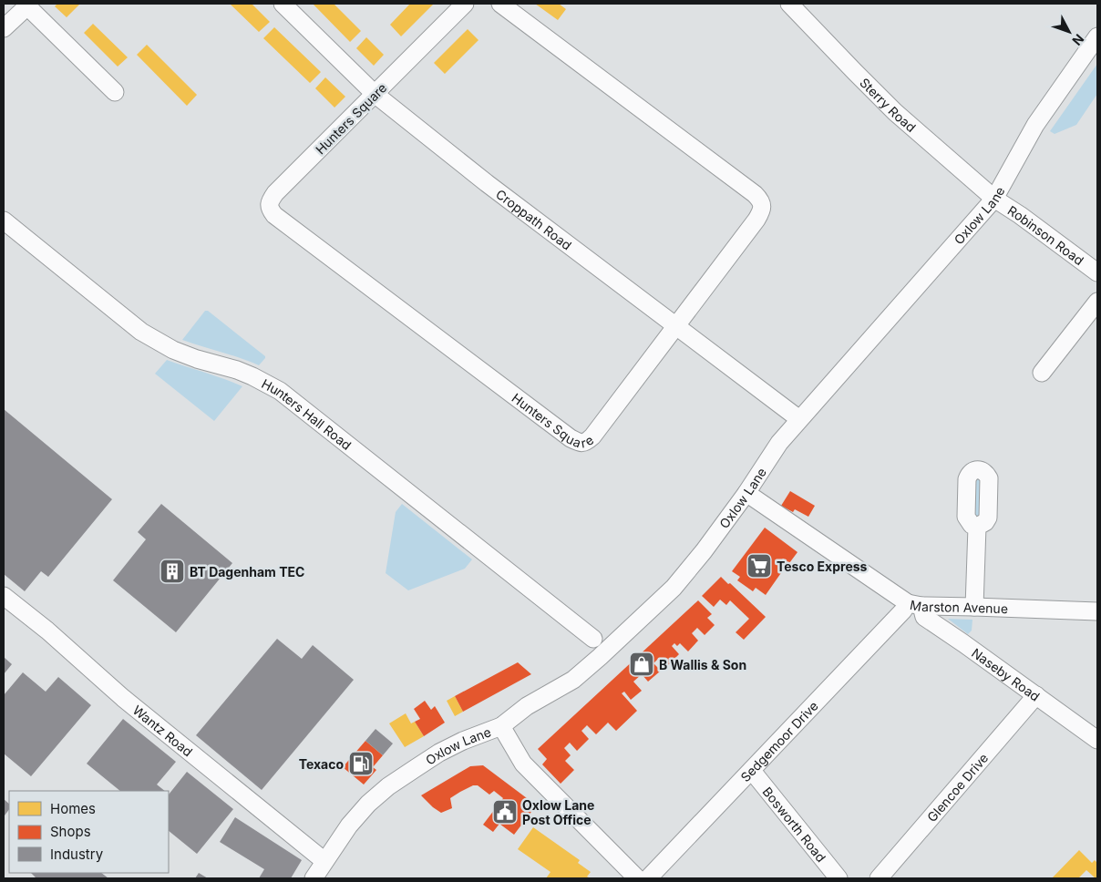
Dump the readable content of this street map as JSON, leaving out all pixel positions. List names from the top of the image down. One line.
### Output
{"streets":{"street":["Sterry Road","Hunters Square","Oxlow Lane","Croppath Road","Robinson Road","Hunters Hall Road","Marston Avenue","Naseby Road","Wantz Road","Sedgemoor Drive","Glencoe Drive","Bosworth Road"]},"crossings":[["Sterry Road","Oxlow Lane"],["Sterry Road","Robinson Road"],["Hunters Square","Croppath Road"],["Oxlow Lane","Croppath Road"],["Oxlow Lane","Robinson Road"],["Oxlow Lane","Marston Avenue"],["Oxlow Lane","Wantz Road"],["Marston Avenue","Naseby Road"],["Marston Avenue","Sedgemoor Drive"],["Naseby Road","Sedgemoor Drive"],["Naseby Road","Glencoe Drive"],["Sedgemoor Drive","Bosworth Road"]],"places":{"supermarket":["Tesco Express"],"building":["BT Dagenham TEC"],"shop":["B Wallis & Son"],"fuel station":["Texaco"],"public building":["Oxlow Lane Post Office"]},"legend":["Homes","Shops","Industry"],"north":"bottom right"}
